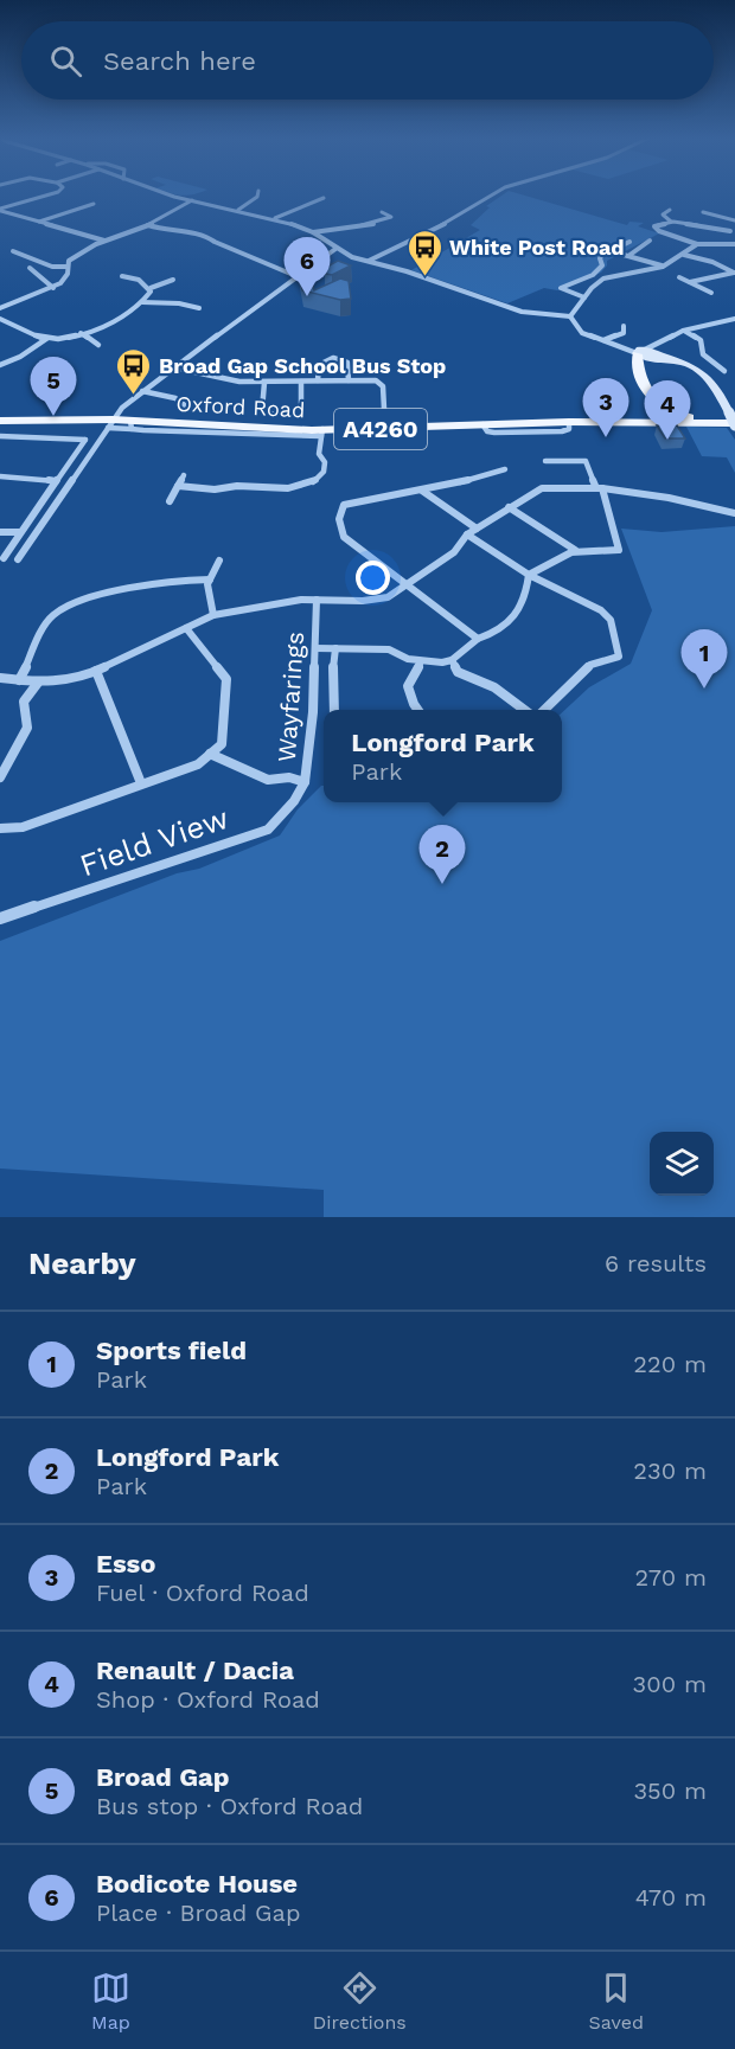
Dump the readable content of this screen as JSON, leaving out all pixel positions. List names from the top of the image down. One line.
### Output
{"streets":{"main road":["Oxford Road","A4260"],"street":["Wayfarings","Field View"]},"crossings":[["Wayfarings","Field View"]],"places":{"bus stop":["White Post Road","Broad Gap School Bus Stop"]},"page":{"search":"Search here","pins":["6","5","3","4","1","2"],"popup":["Longford Park","Park"],"heading":["Nearby","6 results"],"list":[{"mark":"1","name":"Sports field","note":"Park","value":"220 m"},{"mark":"2","name":"Longford Park","note":"Park","value":"230 m"},{"mark":"3","name":"Esso","note":"Fuel · Oxford Road","value":"270 m"},{"mark":"4","name":"Renault / Dacia","note":"Shop · Oxford Road","value":"300 m"},{"mark":"5","name":"Broad Gap","note":"Bus stop · Oxford Road","value":"350 m"},{"mark":"6","name":"Bodicote House","note":"Place · Broad Gap","value":"470 m"}],"nav":["Map","Directions","Saved"]}}
